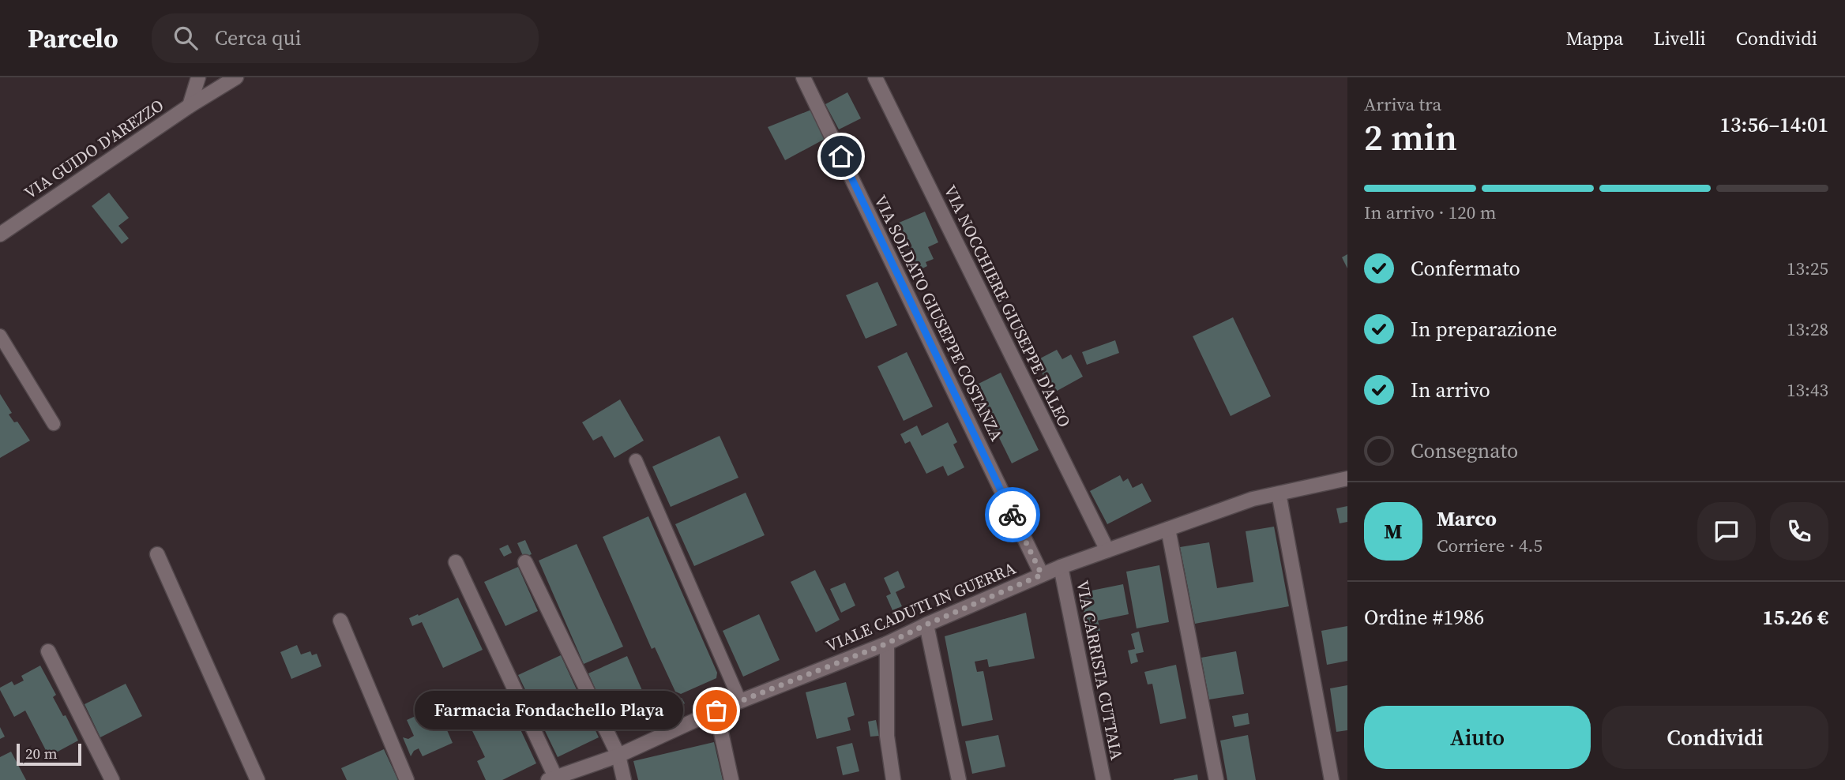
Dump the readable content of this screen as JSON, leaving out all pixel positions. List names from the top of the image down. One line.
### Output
{"streets":{"street":["VIA GUIDO D'AREZZO","VIA NOCCHIERE GIUSEPPE D'ALEO","VIA SOLDATO GIUSEPPE COSTANZA","VIALE CADUTI IN GUERRA","VIA CARRISTA CUTTAIA"]},"crossings":[["VIA NOCCHIERE GIUSEPPE D'ALEO","VIALE CADUTI IN GUERRA"],["VIA SOLDATO GIUSEPPE COSTANZA","VIALE CADUTI IN GUERRA"],["VIALE CADUTI IN GUERRA","VIA CARRISTA CUTTAIA"]],"places":["Farmacia Fondachello Playa"],"scale_bar":"20 m","page":{"header":"Parcelo","search":"Cerca qui","nav":["Mappa","Livelli","Condividi"],"heading":["2 min","Arriva tra","13:56–14:01"],"panel":["Marco","Corriere · 4.5","Ordine #1986","15.26 €"],"bar":"In arrivo · 120 m","list":[["Confermato","13:25"],["In preparazione","13:28"],["In arrivo","13:43"],"Consegnato"],"round":"M","bubble":"Farmacia Fondachello Playa","buttons":["Aiuto","Condividi"],"scale":"20 m"}}
